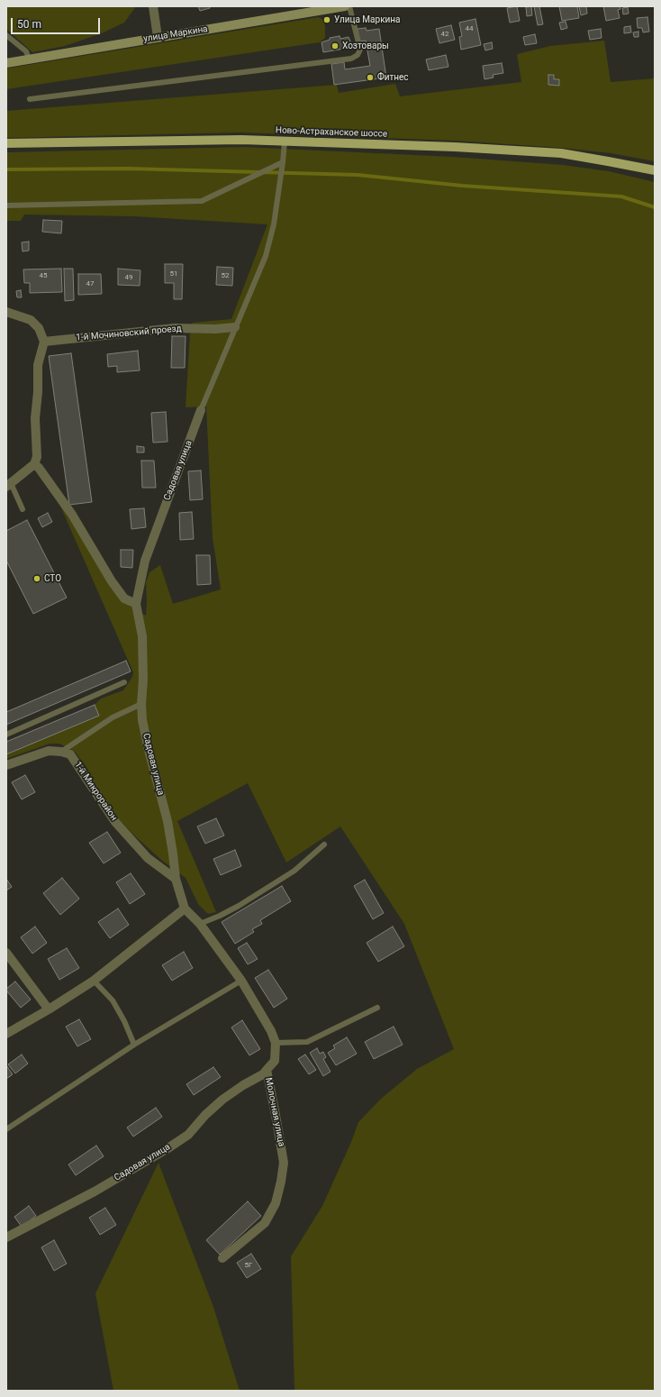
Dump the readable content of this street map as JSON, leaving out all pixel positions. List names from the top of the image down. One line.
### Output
{"streets":{"main road":["Ново-Астраханское шоссе"],"street":["улица Маркина","1-й Мочиновский проезд","Садовая улица","1-й Микрорайон","Молочная улица"]},"crossings":[["Садовая улица","1-й Микрорайон"],["Садовая улица","Молочная улица"]],"places":["Улица Маркина","Хозтовары","Фитнес","СТО"],"house_numbers":["44","42","51","45","52","49","47","5Г"],"scale_bar":"50 m"}
